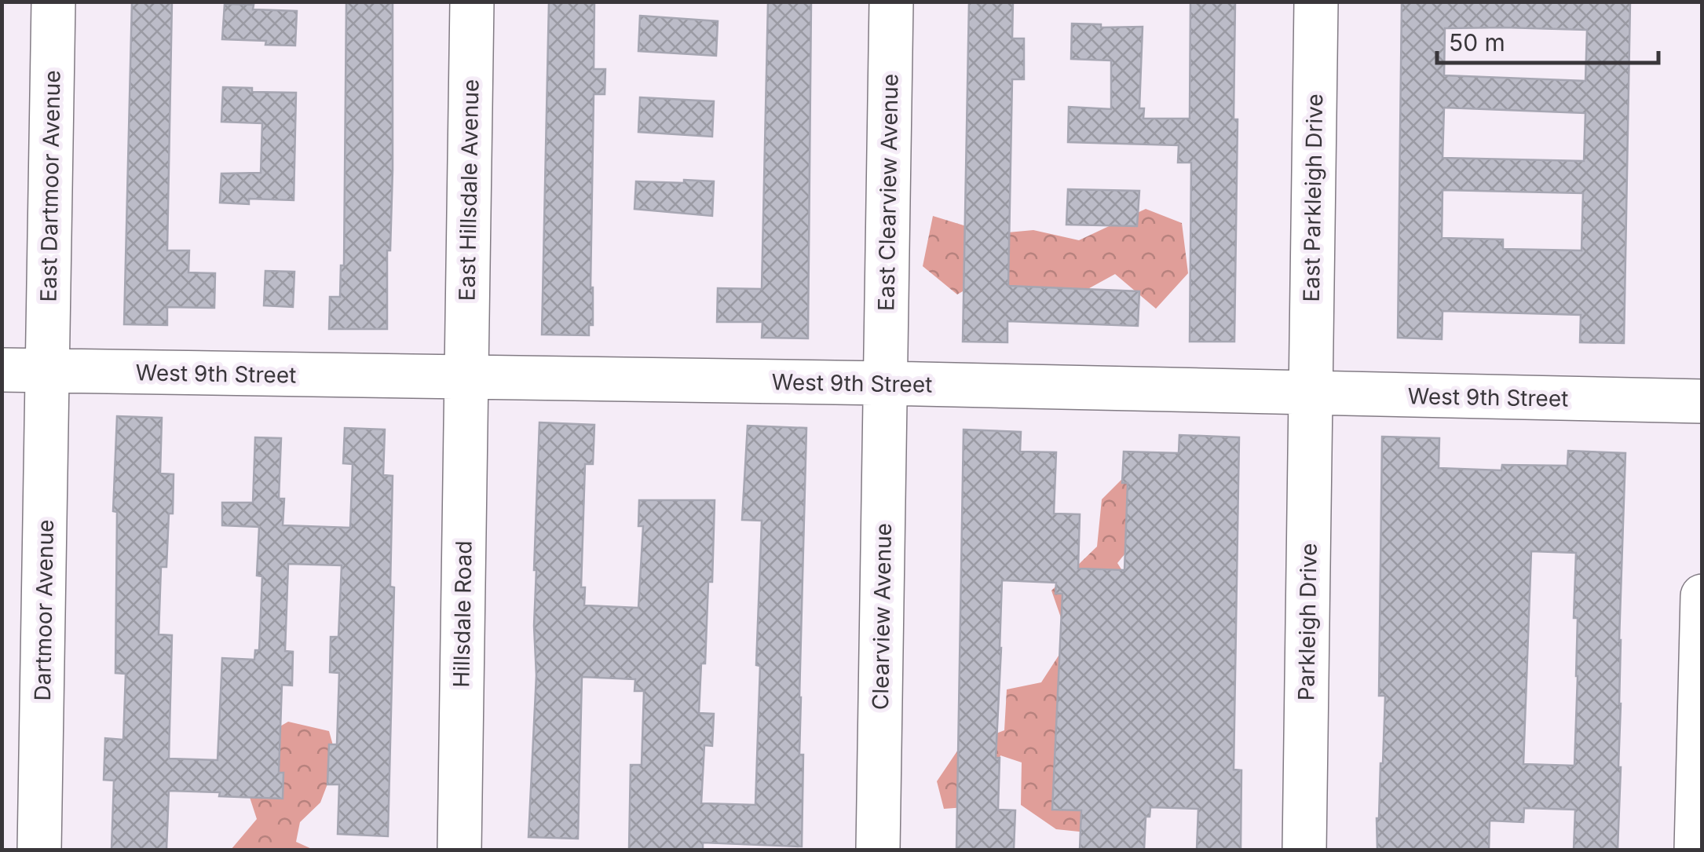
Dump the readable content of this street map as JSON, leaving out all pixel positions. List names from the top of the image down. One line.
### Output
{"streets":{"street":["East Dartmoor Avenue","East Hillsdale Avenue","East Clearview Avenue","East Parkleigh Drive","West 9th Street","Dartmoor Avenue","Hillsdale Road","Clearview Avenue","Parkleigh Drive"]},"crossings":[["East Dartmoor Avenue","West 9th Street"],["East Dartmoor Avenue","Dartmoor Avenue"],["East Hillsdale Avenue","West 9th Street"],["East Hillsdale Avenue","Hillsdale Road"],["East Clearview Avenue","West 9th Street"],["East Clearview Avenue","Clearview Avenue"],["East Parkleigh Drive","West 9th Street"],["East Parkleigh Drive","Parkleigh Drive"],["West 9th Street","Dartmoor Avenue"],["West 9th Street","Hillsdale Road"],["West 9th Street","Clearview Avenue"],["West 9th Street","Parkleigh Drive"]],"scale_bar":"50 m"}
